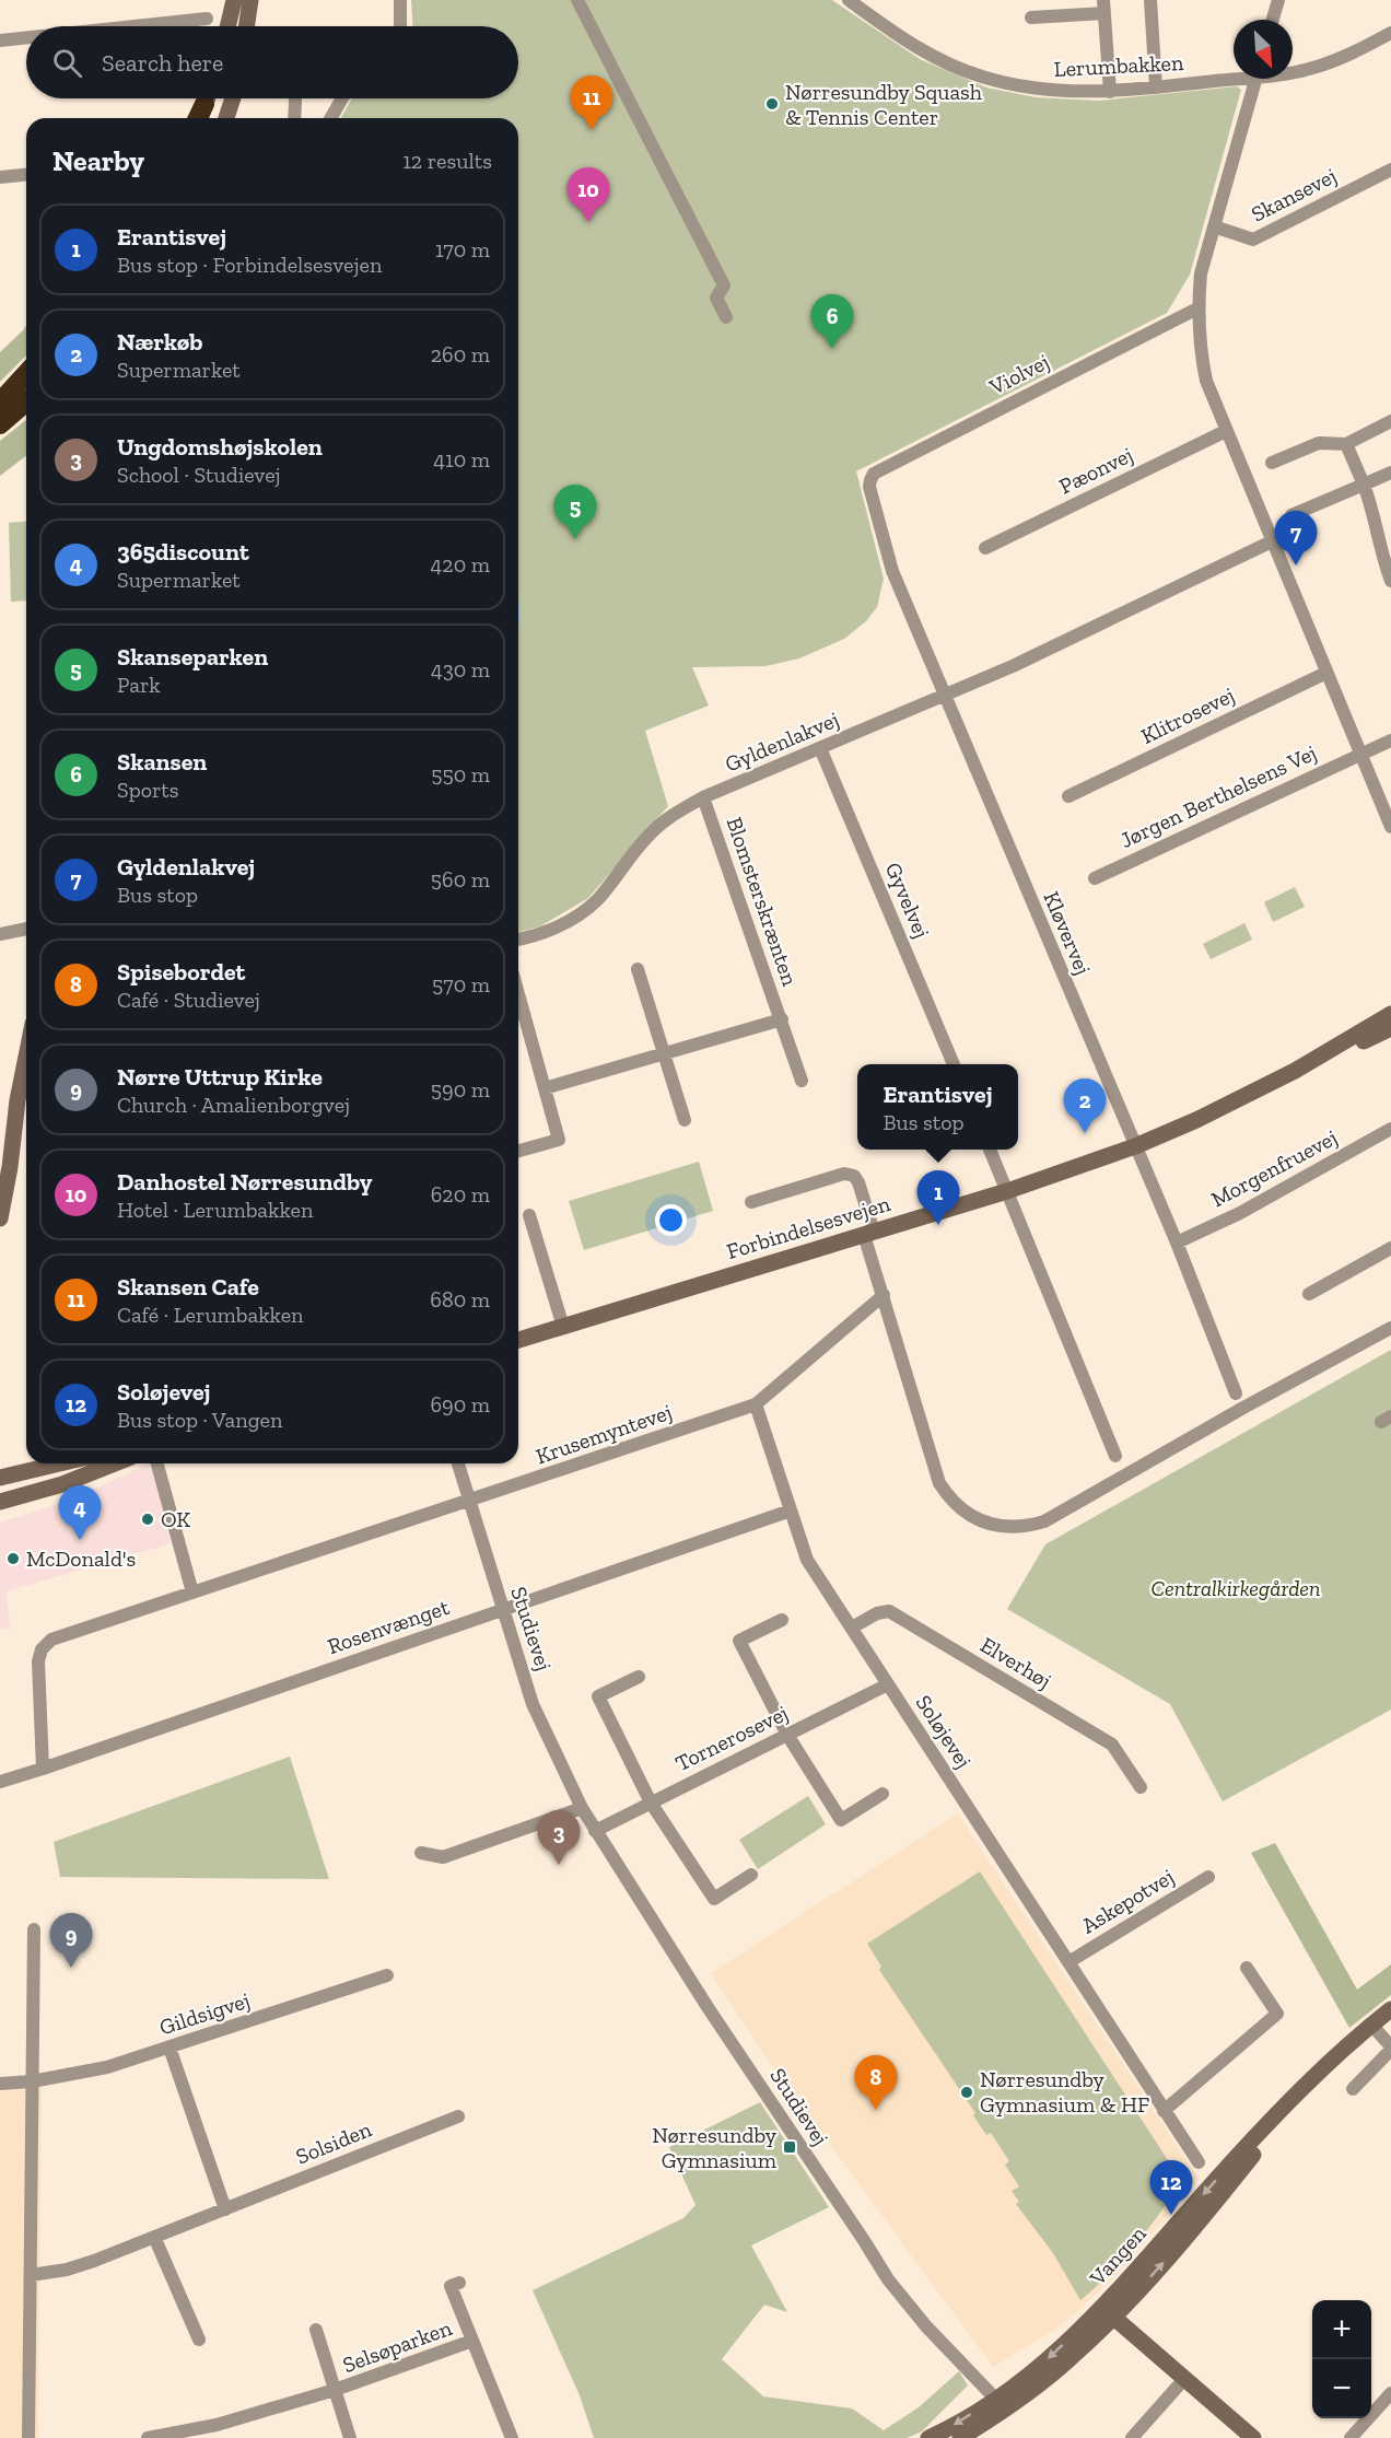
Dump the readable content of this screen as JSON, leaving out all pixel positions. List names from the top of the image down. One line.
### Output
{"streets":{"street":["Lerumbakken","Skansevej","Violvej","Pæonvej","Klitrosevej","Gyldenlakvej","Jørgen Berthelsens Vej","Gyvelvej","Blomsterskrænten","Kløvervej","Morgenfruevej","Forbindelsesvejen","Krusemyntevej","Rosenvænget","Studievej","Elverhøj","Soløjevej","Tornerosevej","Askepotvej","Gildsigvej","Solsiden","Vangen","Selsøparken"]},"crossings":[["Skansevej","Violvej"],["Violvej","Kløvervej"],["Gyldenlakvej","Gyvelvej"],["Gyldenlakvej","Blomsterskrænten"],["Gyldenlakvej","Kløvervej"],["Kløvervej","Morgenfruevej"],["Kløvervej","Forbindelsesvejen"],["Krusemyntevej","Rosenvænget"],["Krusemyntevej","Studievej"],["Krusemyntevej","Soløjevej"],["Rosenvænget","Studievej"],["Rosenvænget","Soløjevej"],["Studievej","Tornerosevej"],["Studievej","Vangen"],["Elverhøj","Soløjevej"],["Soløjevej","Tornerosevej"],["Soløjevej","Askepotvej"]],"parks":["Centralkirkegården"],"places":{"other":["Nørresundby Squash & Tennis Center","OK","McDonald's","Nørresundby Gymnasium & HF"],"transit":["Nørresundby Gymnasium"]},"north":"bottom right","page":{"search":"Search here","pins":["11","10","6","5","7","2","1","4","3","9","8","12"],"heading":["Nearby","12 results"],"list":[{"mark":"1","name":"Erantisvej","note":"Bus stop · Forbindelsesvejen","value":"170 m"},{"mark":"2","name":"Nærkøb","note":"Supermarket","value":"260 m"},{"mark":"3","name":"Ungdomshøjskolen","note":"School · Studievej","value":"410 m"},{"mark":"4","name":"365discount","note":"Supermarket","value":"420 m"},{"mark":"5","name":"Skanseparken","note":"Park","value":"430 m"},{"mark":"6","name":"Skansen","note":"Sports","value":"550 m"},{"mark":"7","name":"Gyldenlakvej","note":"Bus stop","value":"560 m"},{"mark":"8","name":"Spisebordet","note":"Café · Studievej","value":"570 m"},{"mark":"9","name":"Nørre Uttrup Kirke","note":"Church · Amalienborgvej","value":"590 m"},{"mark":"10","name":"Danhostel Nørresundby","note":"Hotel · Lerumbakken","value":"620 m"},{"mark":"11","name":"Skansen Cafe","note":"Café · Lerumbakken","value":"680 m"},{"mark":"12","name":"Soløjevej","note":"Bus stop · Vangen","value":"690 m"}],"popup":["Erantisvej","Bus stop"],"map_buttons":["+","−"]}}
